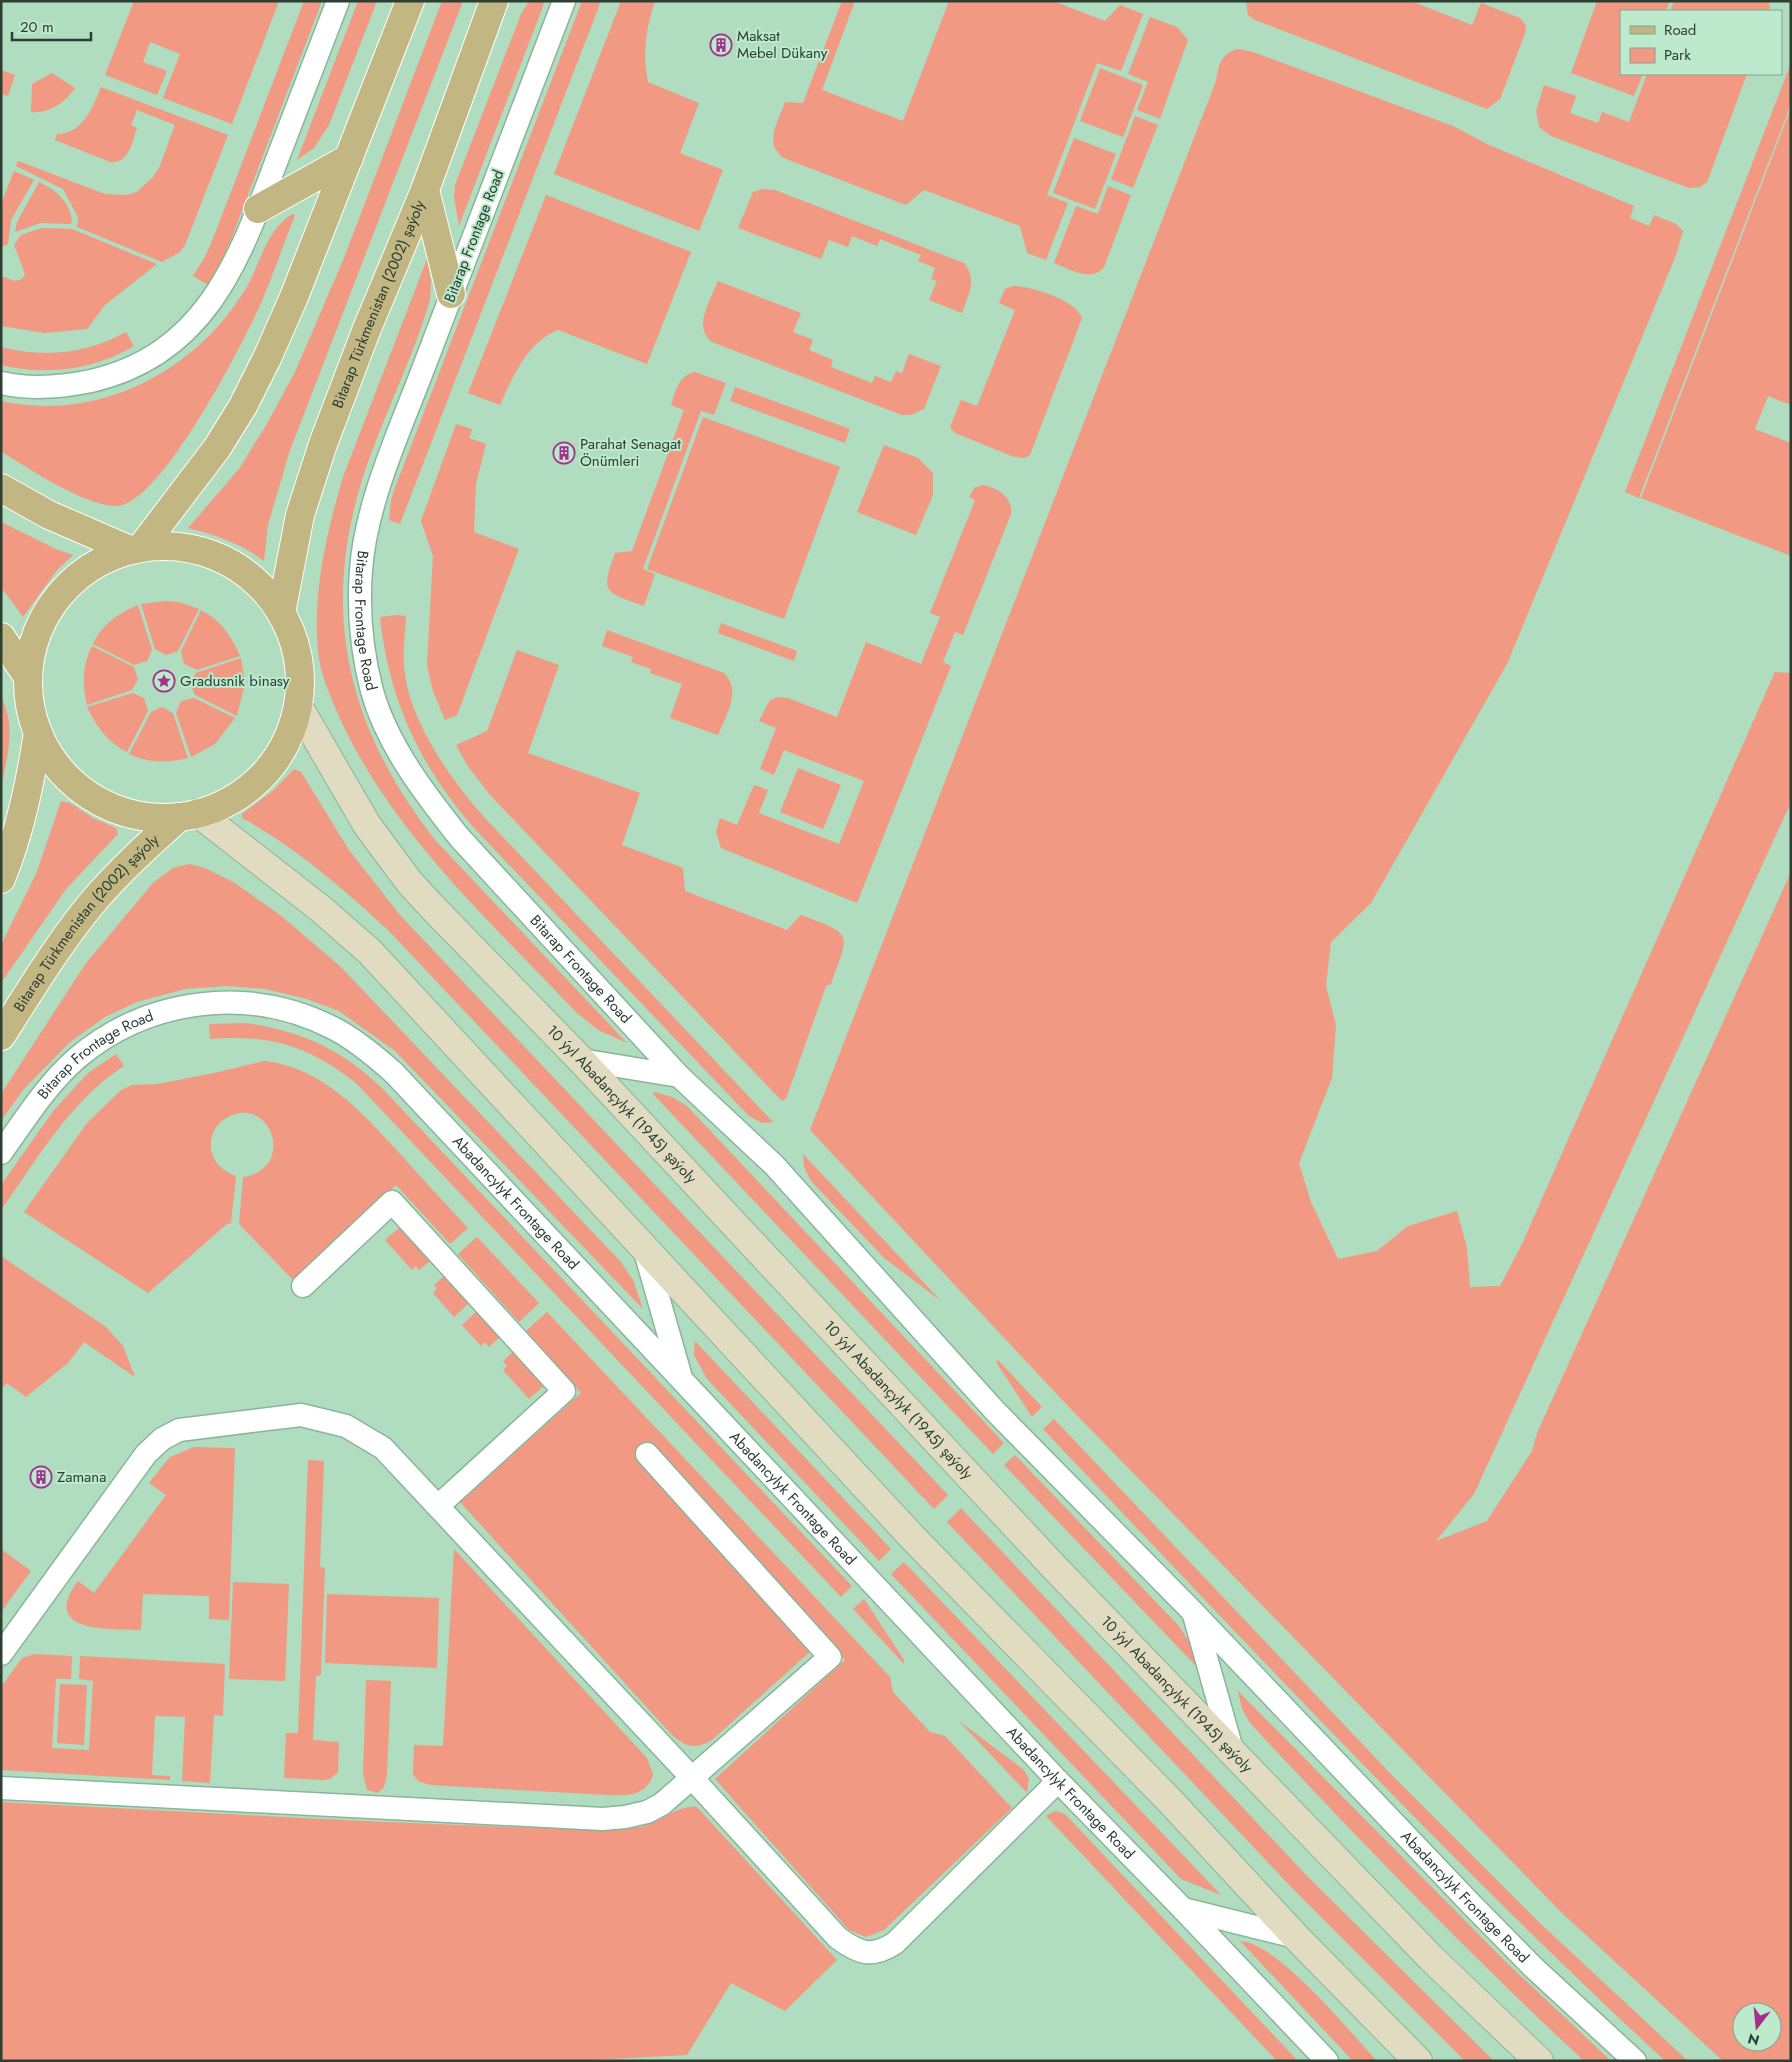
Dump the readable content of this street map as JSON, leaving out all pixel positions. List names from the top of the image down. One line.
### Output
{"streets":{"main road":["Bitarap Türkmenistan (2002) şaýoly","10 ýyl Abadançylyk (1945) şaýoly"],"street":["Bitarap Frontage Road","Abadancylyk Frontage Road"]},"crossings":[["Bitarap Frontage Road","Abadancylyk Frontage Road"]],"places":{"building":["Maksat Mebel Dükany","Parahat Senagat Önümleri","Zamana"],"place":["Gradusnik binasy"]},"legend":["Road","Park"],"scale_bar":"20 m","north":"bottom"}
